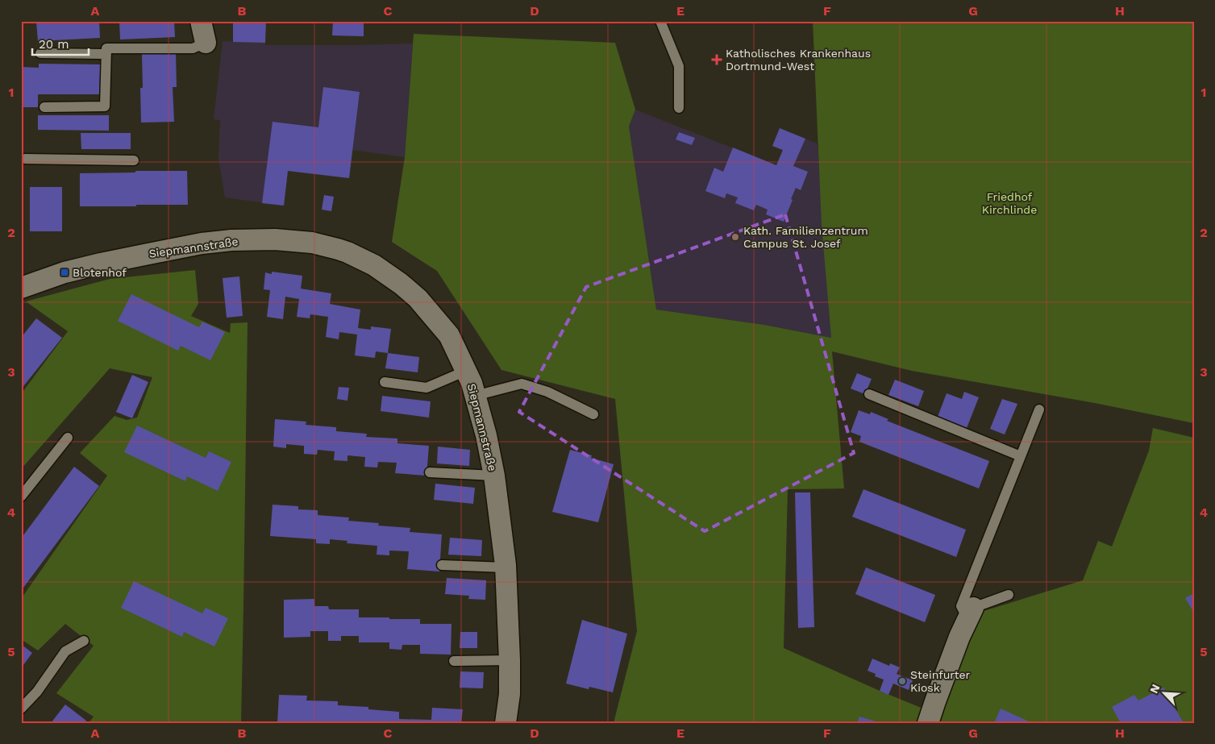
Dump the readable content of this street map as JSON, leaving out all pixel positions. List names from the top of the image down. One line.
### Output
{"streets":{"street":["Siepmannstraße"]},"parks":["Friedhof Kirchlinde"],"places":{"health":["Katholisches Krankenhaus Dortmund-West"],"other":["Kath. Familienzentrum Campus St. Josef","Steinfurter Kiosk"],"transit":["Blotenhof"]},"scale_bar":"20 m","north":"top left","grid":{"columns":["A","B","C","D","E","F","G","H"],"rows":["1","2","3","4","5"]}}
